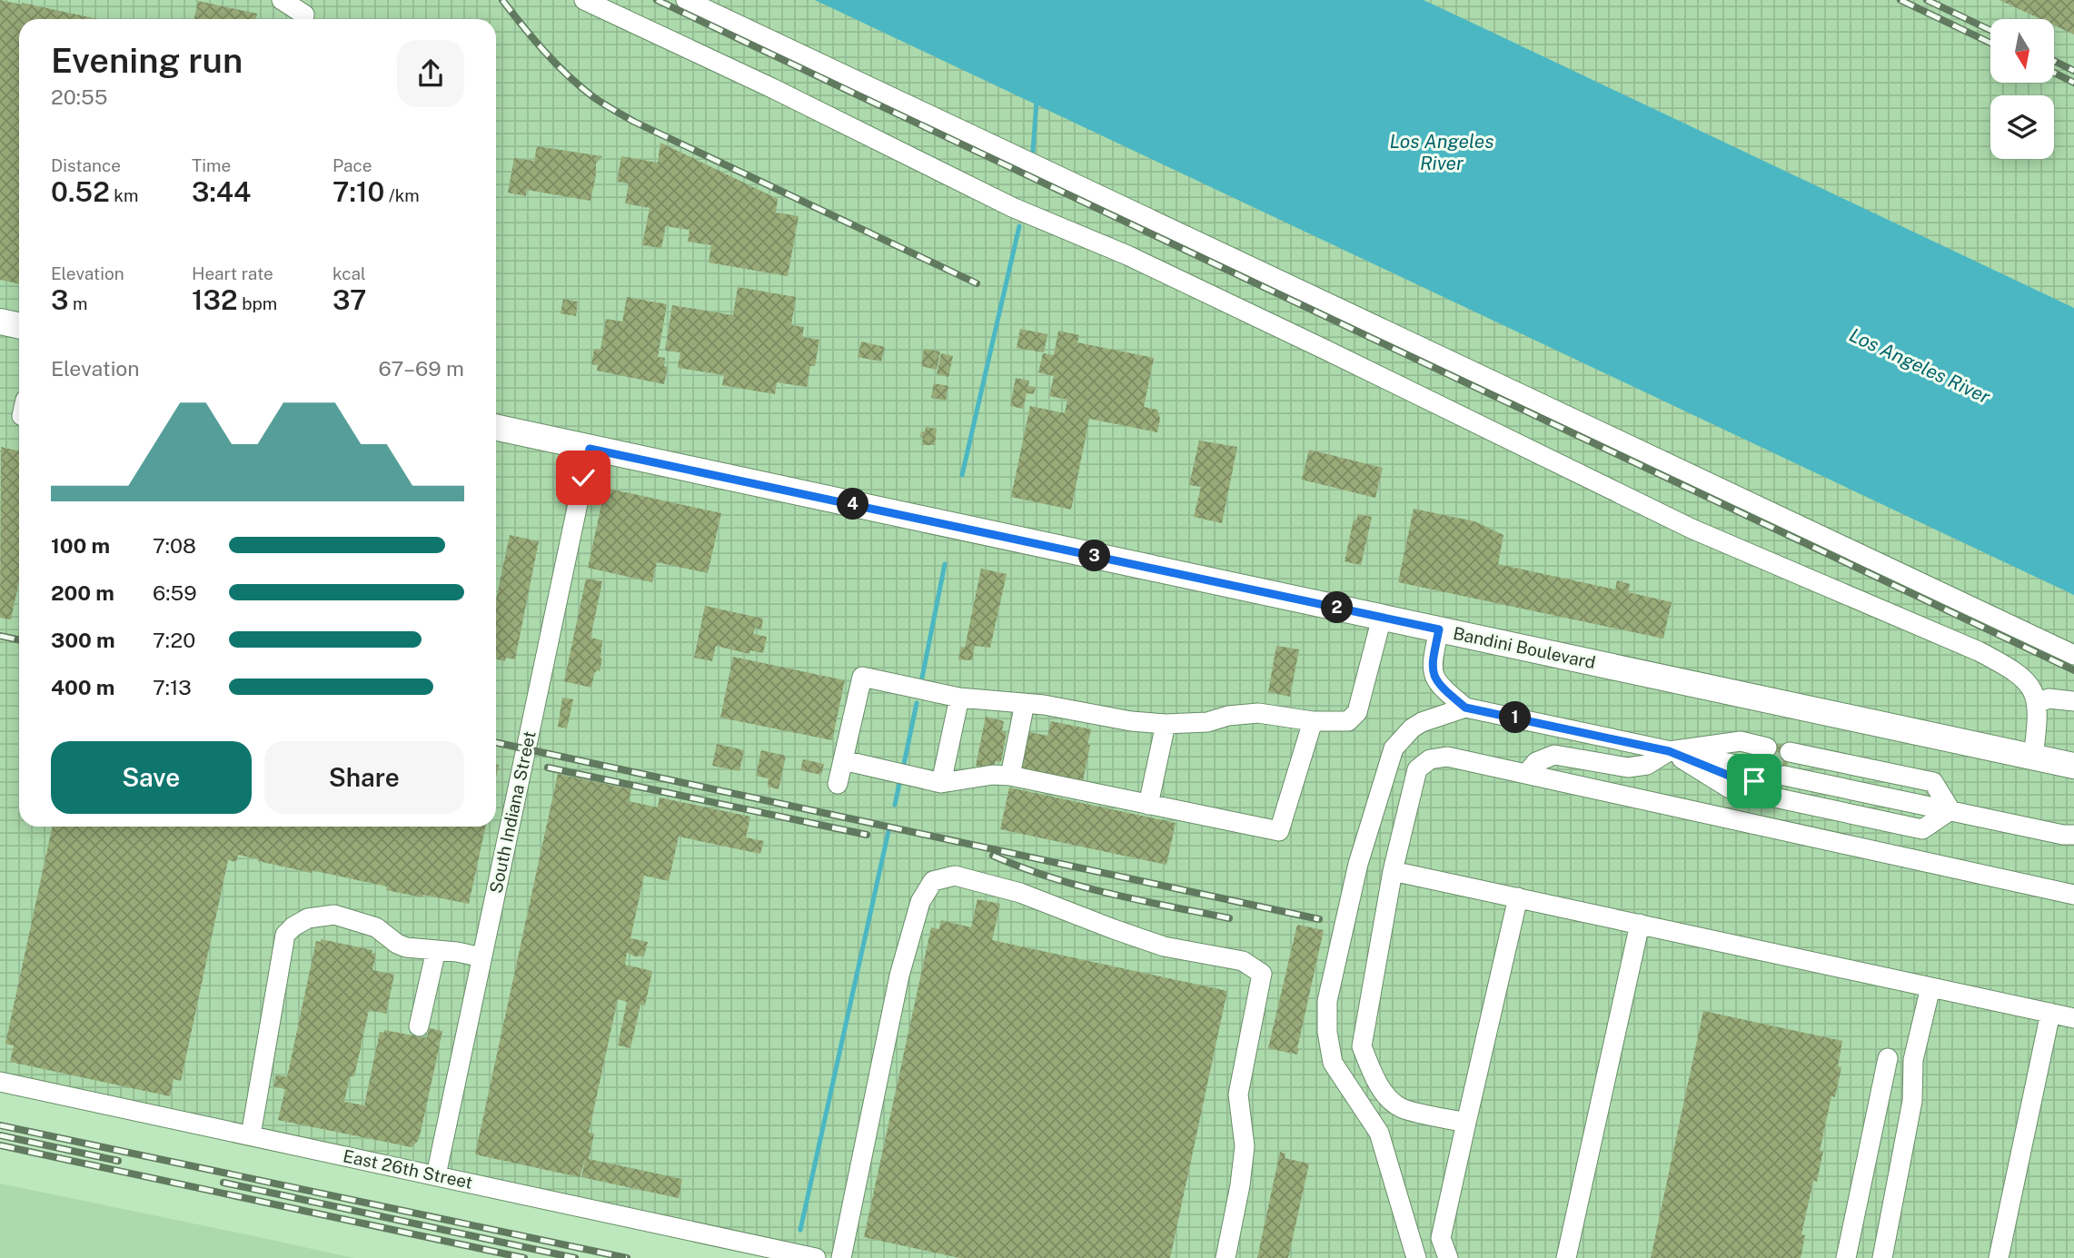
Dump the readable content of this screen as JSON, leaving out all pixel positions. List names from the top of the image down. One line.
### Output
{"streets":{"main road":["Bandini Boulevard"],"street":["South Indiana Street","East 26th Street"]},"crossings":[["Bandini Boulevard","South Indiana Street"],["South Indiana Street","East 26th Street"]],"water":["Los Angeles River"],"north":"bottom","page":{"heading":["Evening run","20:55"],"stats":[["Distance","0.52 km"],["Time","3:44"],["Pace","7:10 /km"],["Elevation","3 m"],["Heart rate","132 bpm"],["kcal","37"]],"chart":["Elevation","67–69 m"],"pins":["4","3","2","1"],"list":[{"name":"100 m","note":"7:08"},{"name":"200 m","note":"6:59"},{"name":"300 m","note":"7:20"},{"name":"400 m","note":"7:13"}],"buttons":["Save","Share"]}}
